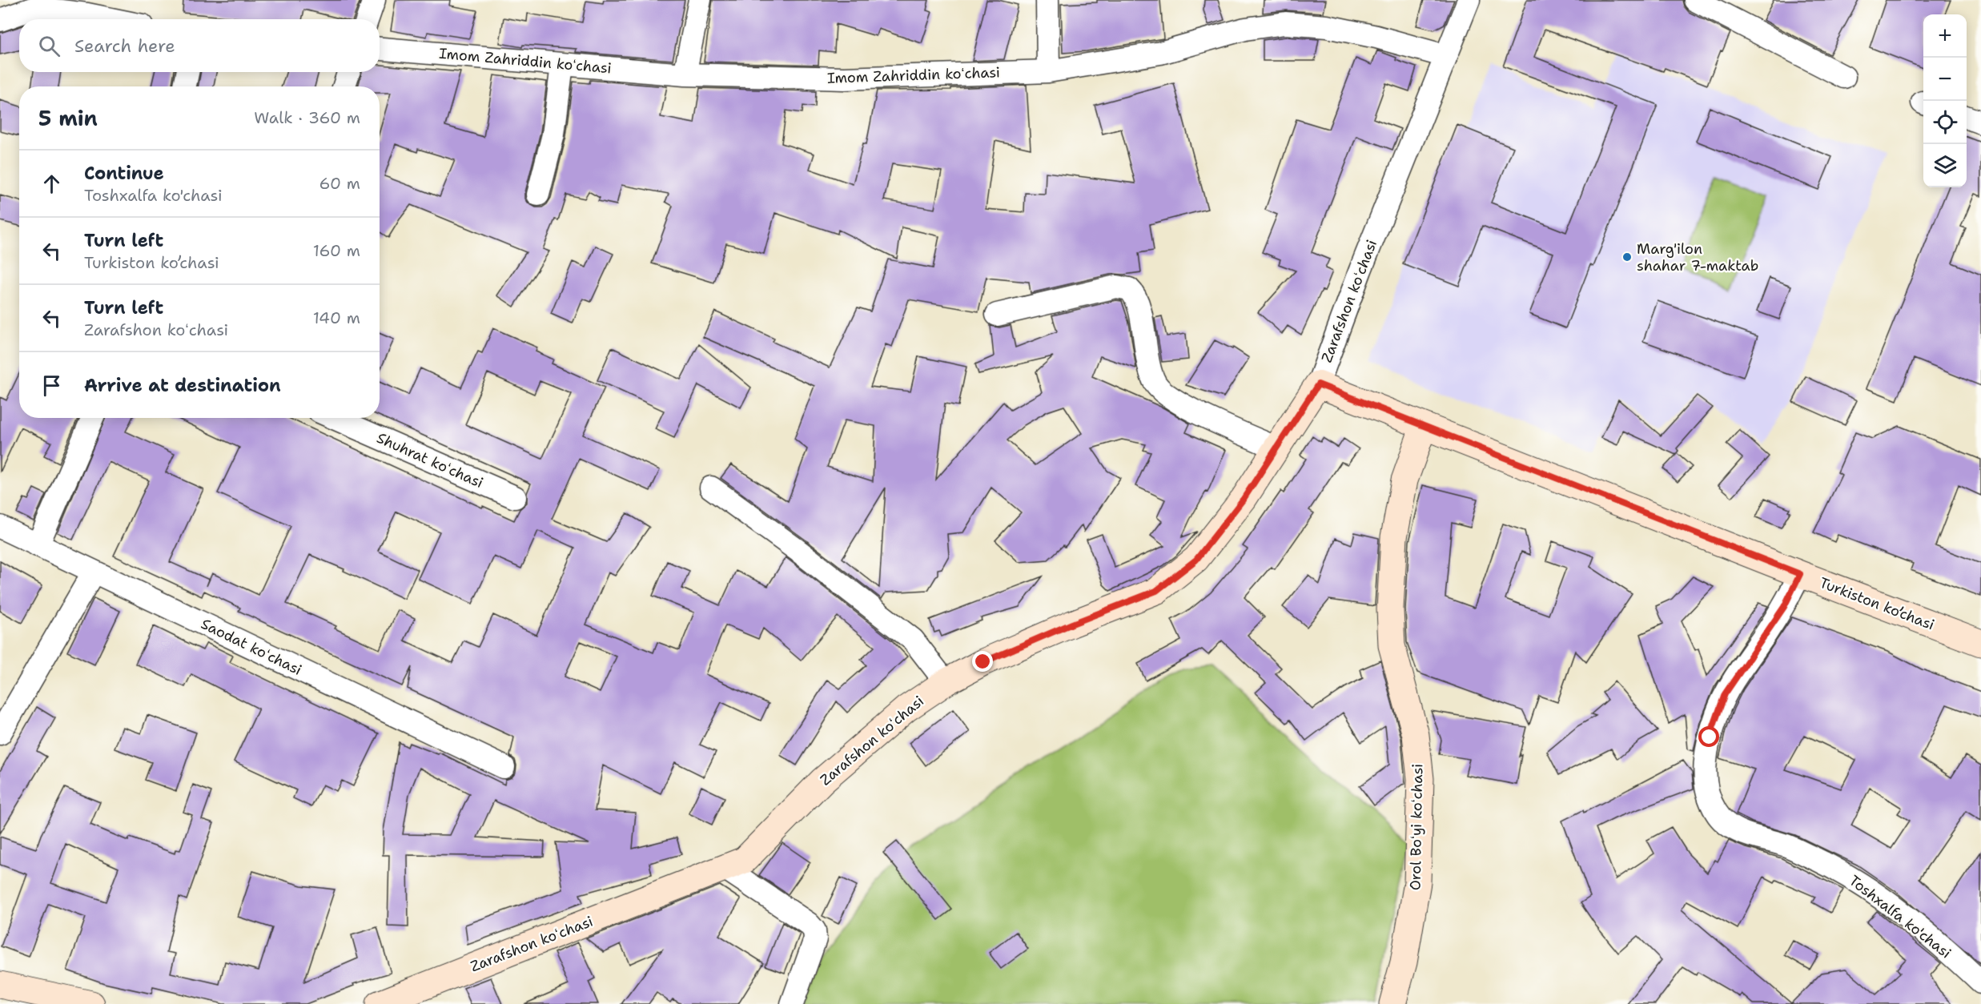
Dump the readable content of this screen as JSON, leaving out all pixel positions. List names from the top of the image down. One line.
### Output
{"streets":{"main road":["Zarafshon koʻchasi","Turkiston ko’chasi","Orol Boʻyi koʻchasi"],"street":["Imom Zahriddin koʻchasi","Shuhrat koʻchasi","Saodat koʻchasi","Toshxalfa ko'chasi"]},"crossings":[["Imom Zahriddin koʻchasi","Zarafshon koʻchasi"],["Zarafshon koʻchasi","Turkiston ko’chasi"],["Turkiston ko’chasi","Orol Boʻyi koʻchasi"],["Turkiston ko’chasi","Toshxalfa ko'chasi"]],"places":["Marg'ilon shahar 7-maktab"],"page":{"map_buttons":["+","−"],"search":"Search here","heading":["5 min","Walk · 360 m"],"list":[["Continue","Toshxalfa ko'chasi","60 m"],["Turn left","Turkiston ko’chasi","160 m"],["Turn left","Zarafshon koʻchasi","140 m"],"Arrive at destination"]}}
